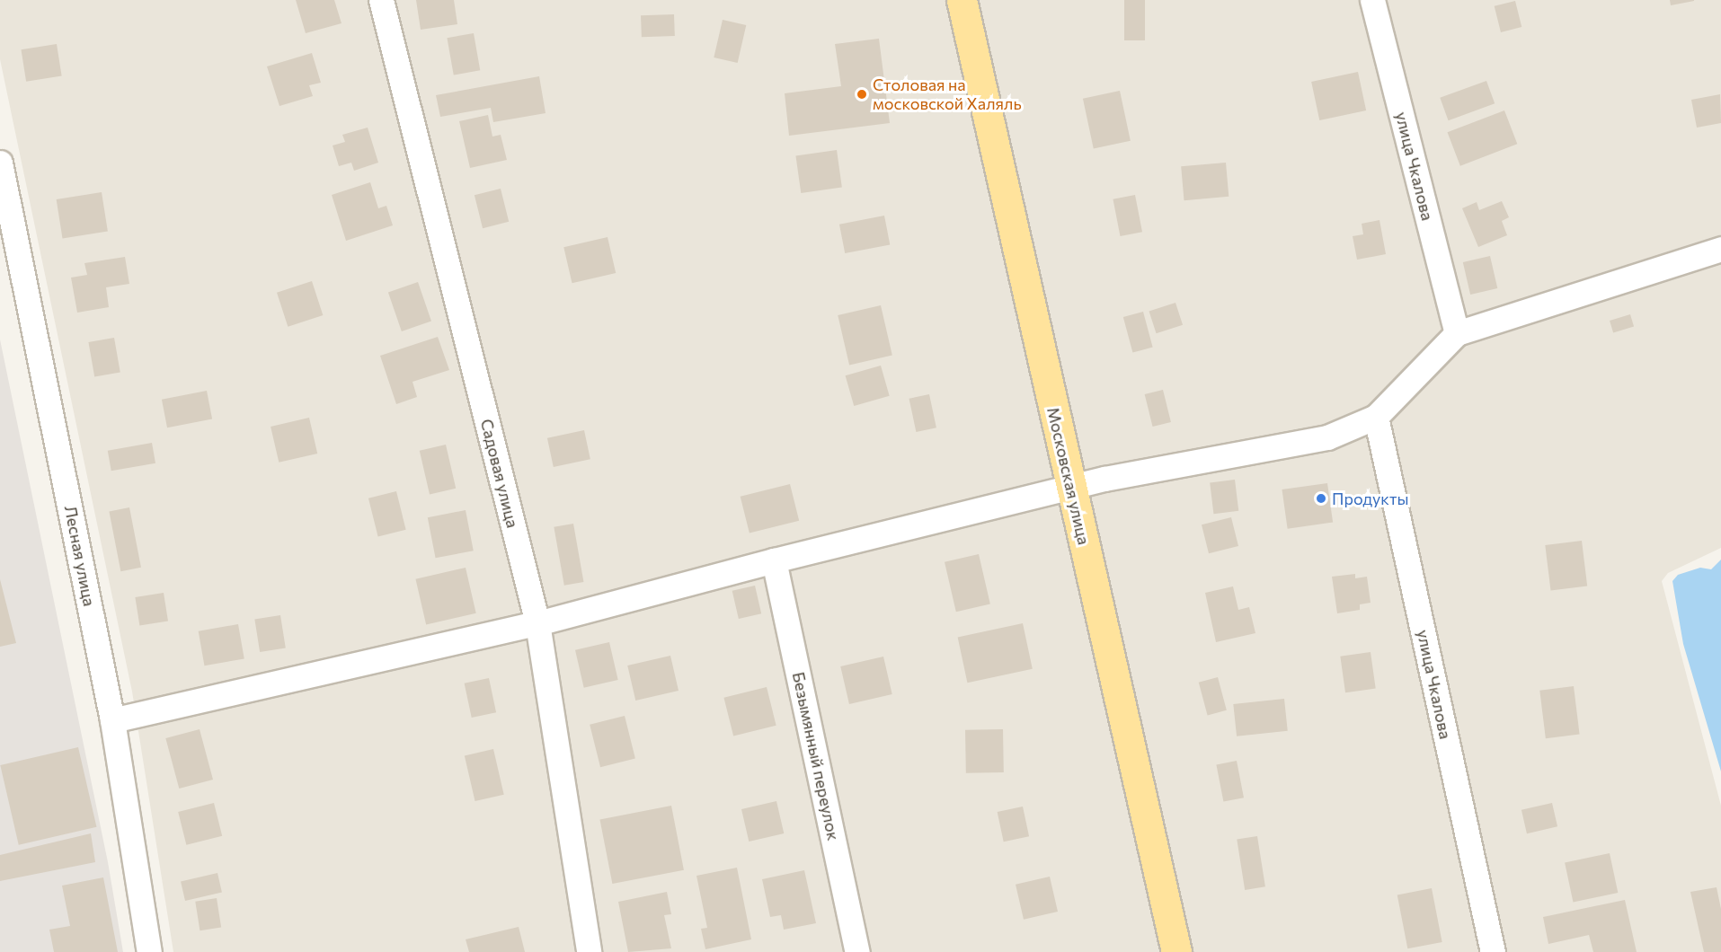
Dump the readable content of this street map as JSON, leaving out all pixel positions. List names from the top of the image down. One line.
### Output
{"streets":{"main road":["Московская улица"],"street":["улица Чкалова","Садовая улица","Лесная улица","Безымянный переулок"]},"places":["Столовая на московской Халяль","Продукты"]}
